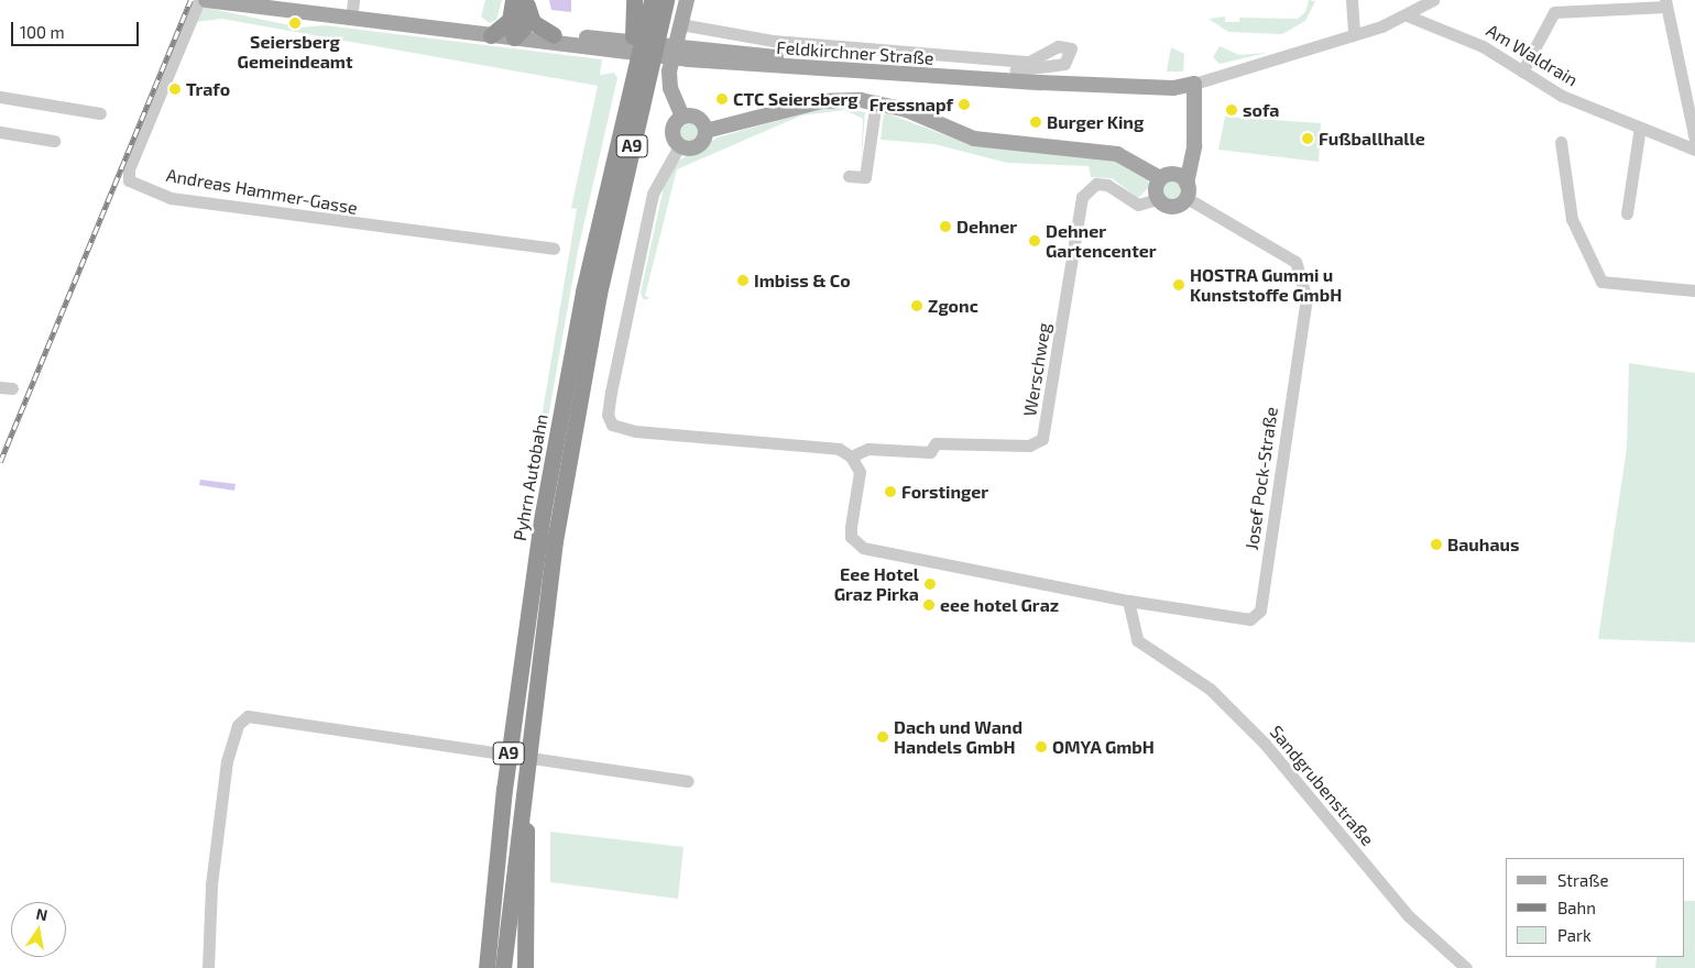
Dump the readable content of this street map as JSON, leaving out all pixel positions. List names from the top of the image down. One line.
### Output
{"streets":{"highway":["A9","Pyhrn Autobahn"],"main road":["Feldkirchner Straße"],"street":["Am Waldrain","Andreas Hammer-Gasse","Werschweg","Josef Pock-Straße","Sandgrubenstraße"]},"crossings":[["Feldkirchner Straße","Am Waldrain"],["Werschweg","Josef Pock-Straße"],["Josef Pock-Straße","Sandgrubenstraße"]],"places":["Seiersberg Gemeindeamt","Trafo","CTC Seiersberg","Fressnapf","sofa","Burger King","Fußballhalle","Dehner","Dehner Gartencenter","Imbiss & Co","HOSTRA Gummi u Kunststoffe GmbH","Zgonc","Forstinger","Bauhaus","Eee Hotel Graz Pirka","eee hotel Graz","Dach und Wand Handels GmbH","OMYA GmbH"],"legend":["Straße","Bahn","Park"],"scale_bar":"100 m","north":"top"}
